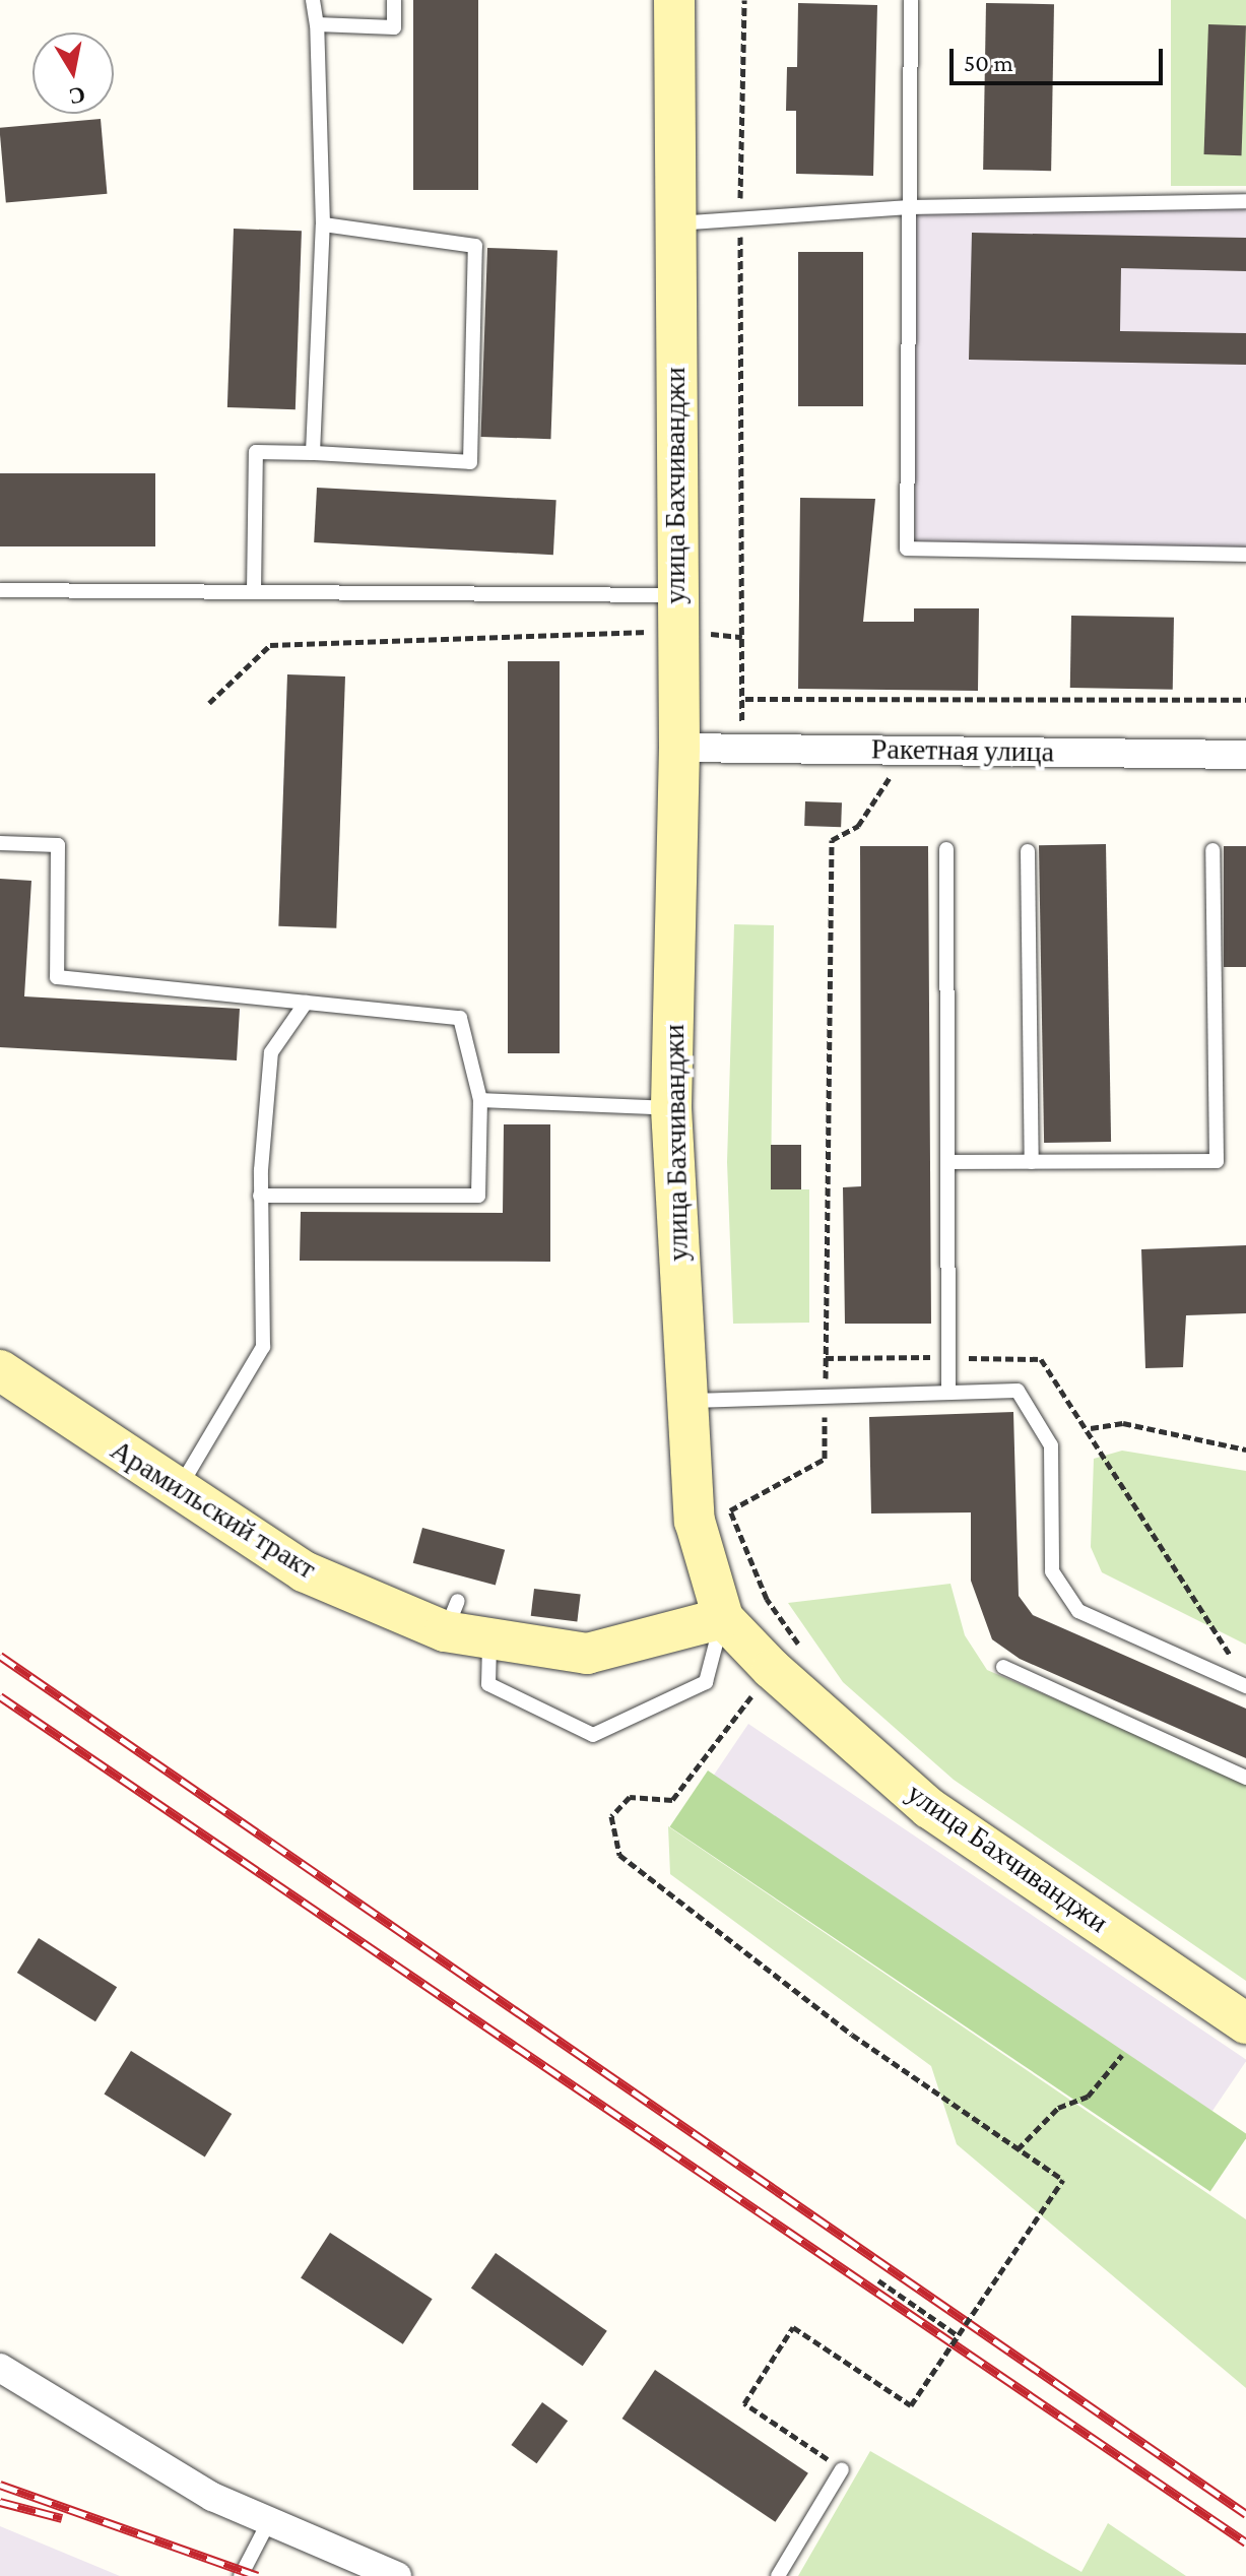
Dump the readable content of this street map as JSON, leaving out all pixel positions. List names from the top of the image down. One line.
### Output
{"streets":{"main road":["улица Бахчиванджи","Арамильский тракт"],"street":["Ракетная улица"]},"crossings":[["улица Бахчиванджи","Ракетная улица"],["улица Бахчиванджи","Арамильский тракт"]],"scale_bar":"50 m","north":"bottom"}
